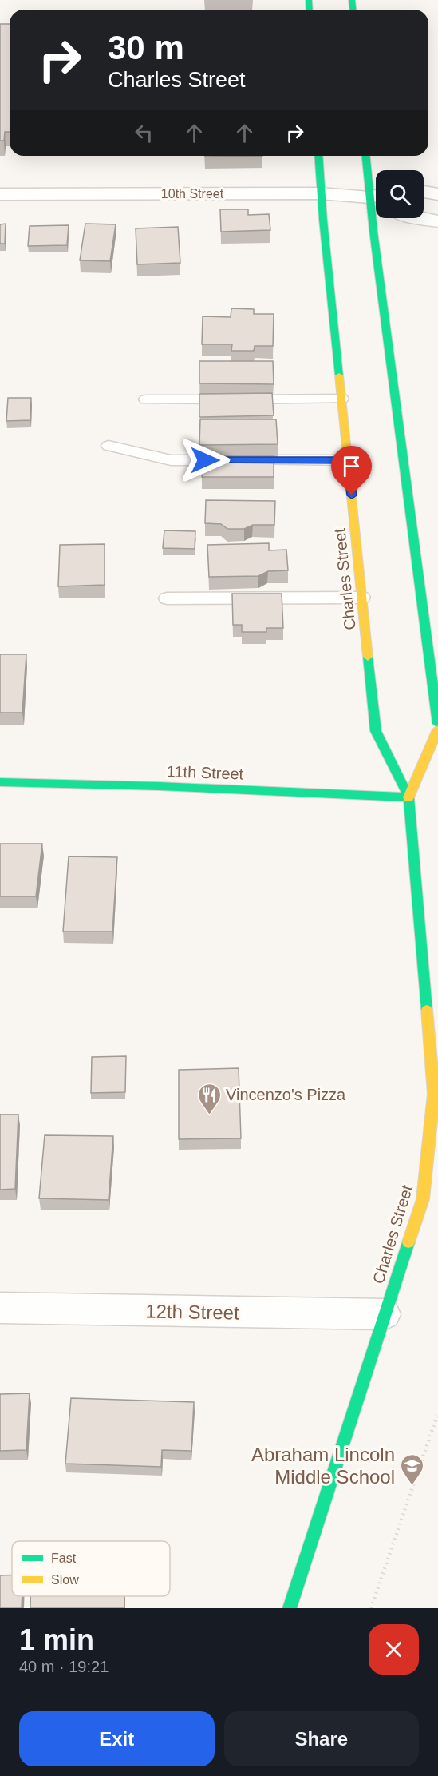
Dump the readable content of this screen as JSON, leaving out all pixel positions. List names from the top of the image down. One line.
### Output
{"streets":{"main road":["Charles Street","11th Street"],"street":["10th Street","12th Street"]},"crossings":[["10th Street","Charles Street"],["Charles Street","11th Street"],["Charles Street","12th Street"]],"places":{"restaurant":["Vincenzo's Pizza"],"school or university":["Abraham Lincoln Middle School"]},"legend":["Fast","Slow"],"page":{"turn":["30 m","Charles Street"],"heading":["1 min","40 m · 19:21"],"buttons":["Exit","Share"]}}
